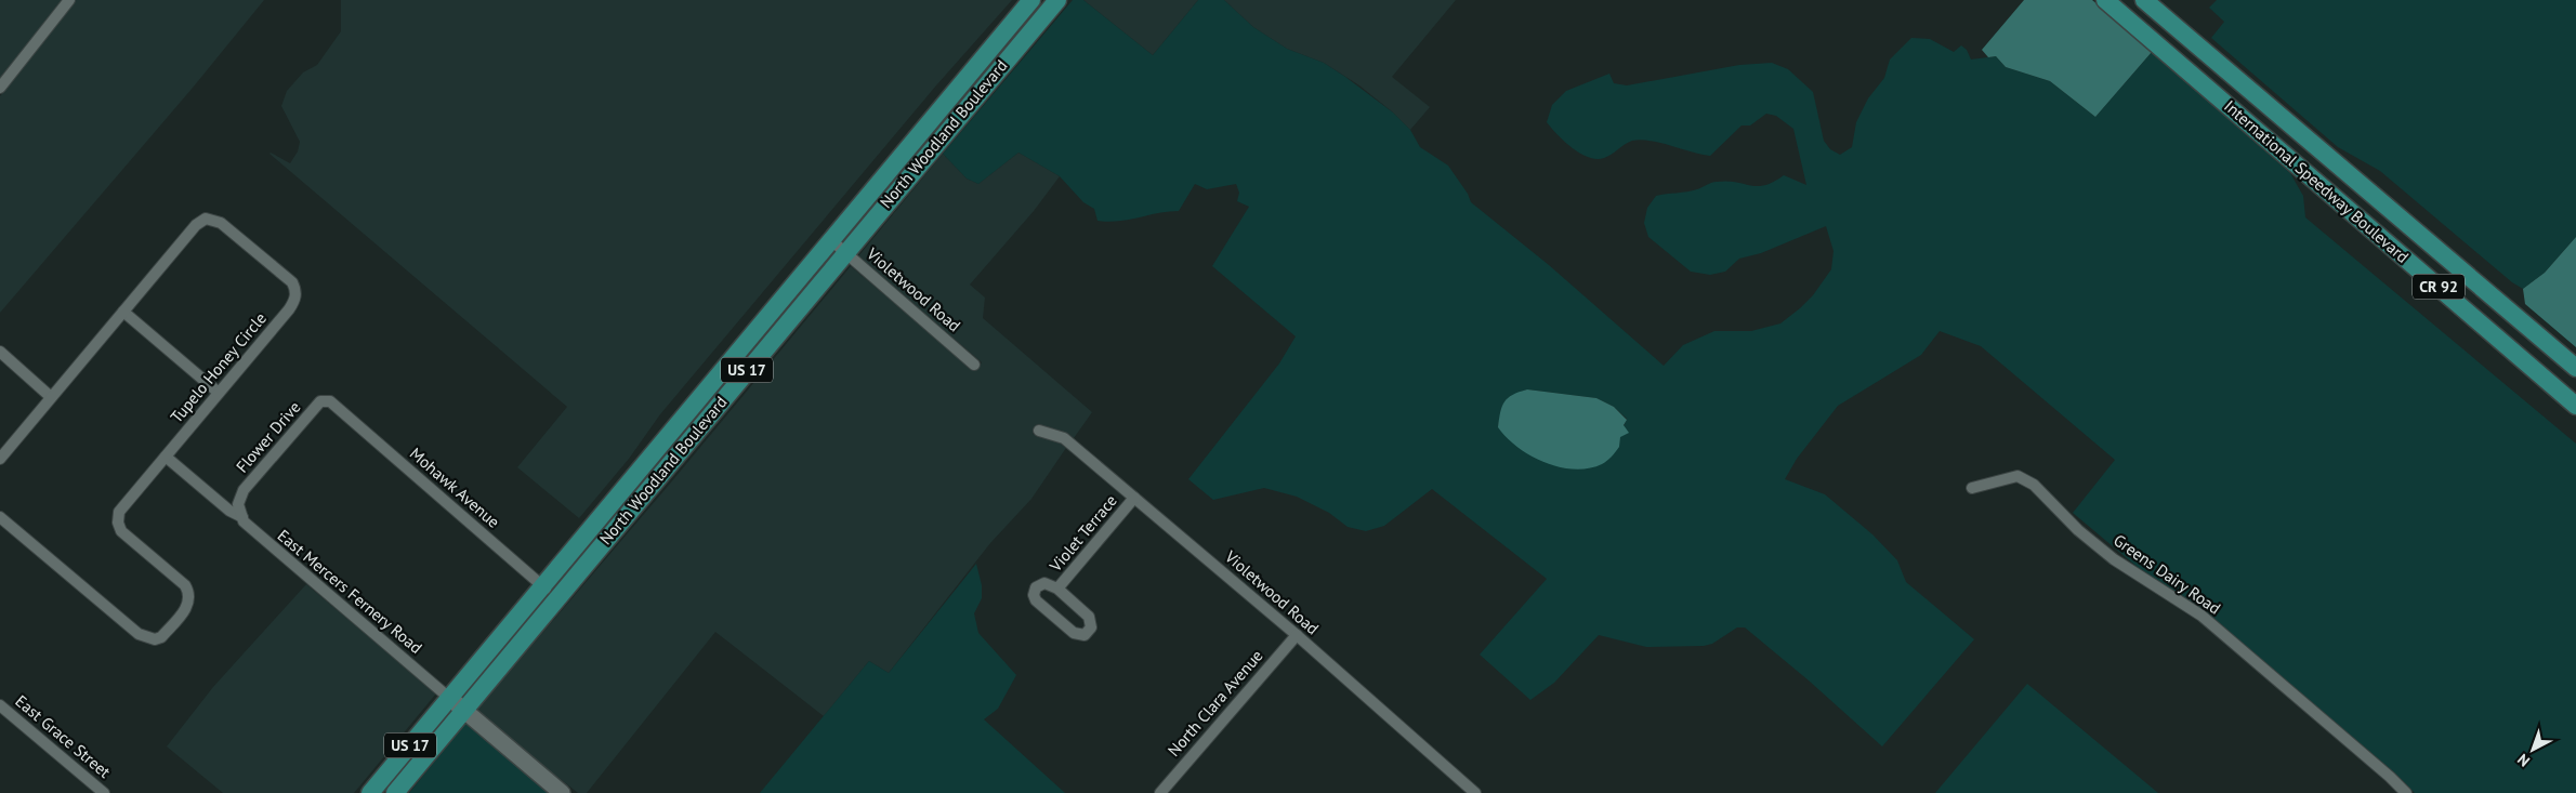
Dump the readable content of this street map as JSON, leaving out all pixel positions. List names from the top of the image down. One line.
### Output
{"streets":{"main road":["North Woodland Boulevard","International Speedway Boulevard","CR 92","US 17"],"street":["Violetwood Road","Tupelo Honey Circle","Flower Drive","Mohawk Avenue","Violet Terrace","Greens Dairy Road","East Mercers Fernery Road","North Clara Avenue","East Grace Street"]},"crossings":[["North Woodland Boulevard","Violetwood Road"],["North Woodland Boulevard","Mohawk Avenue"],["North Woodland Boulevard","East Mercers Fernery Road"],["Violetwood Road","Violet Terrace"],["Violetwood Road","North Clara Avenue"],["Flower Drive","Mohawk Avenue"],["Flower Drive","East Mercers Fernery Road"]],"north":"bottom left"}
